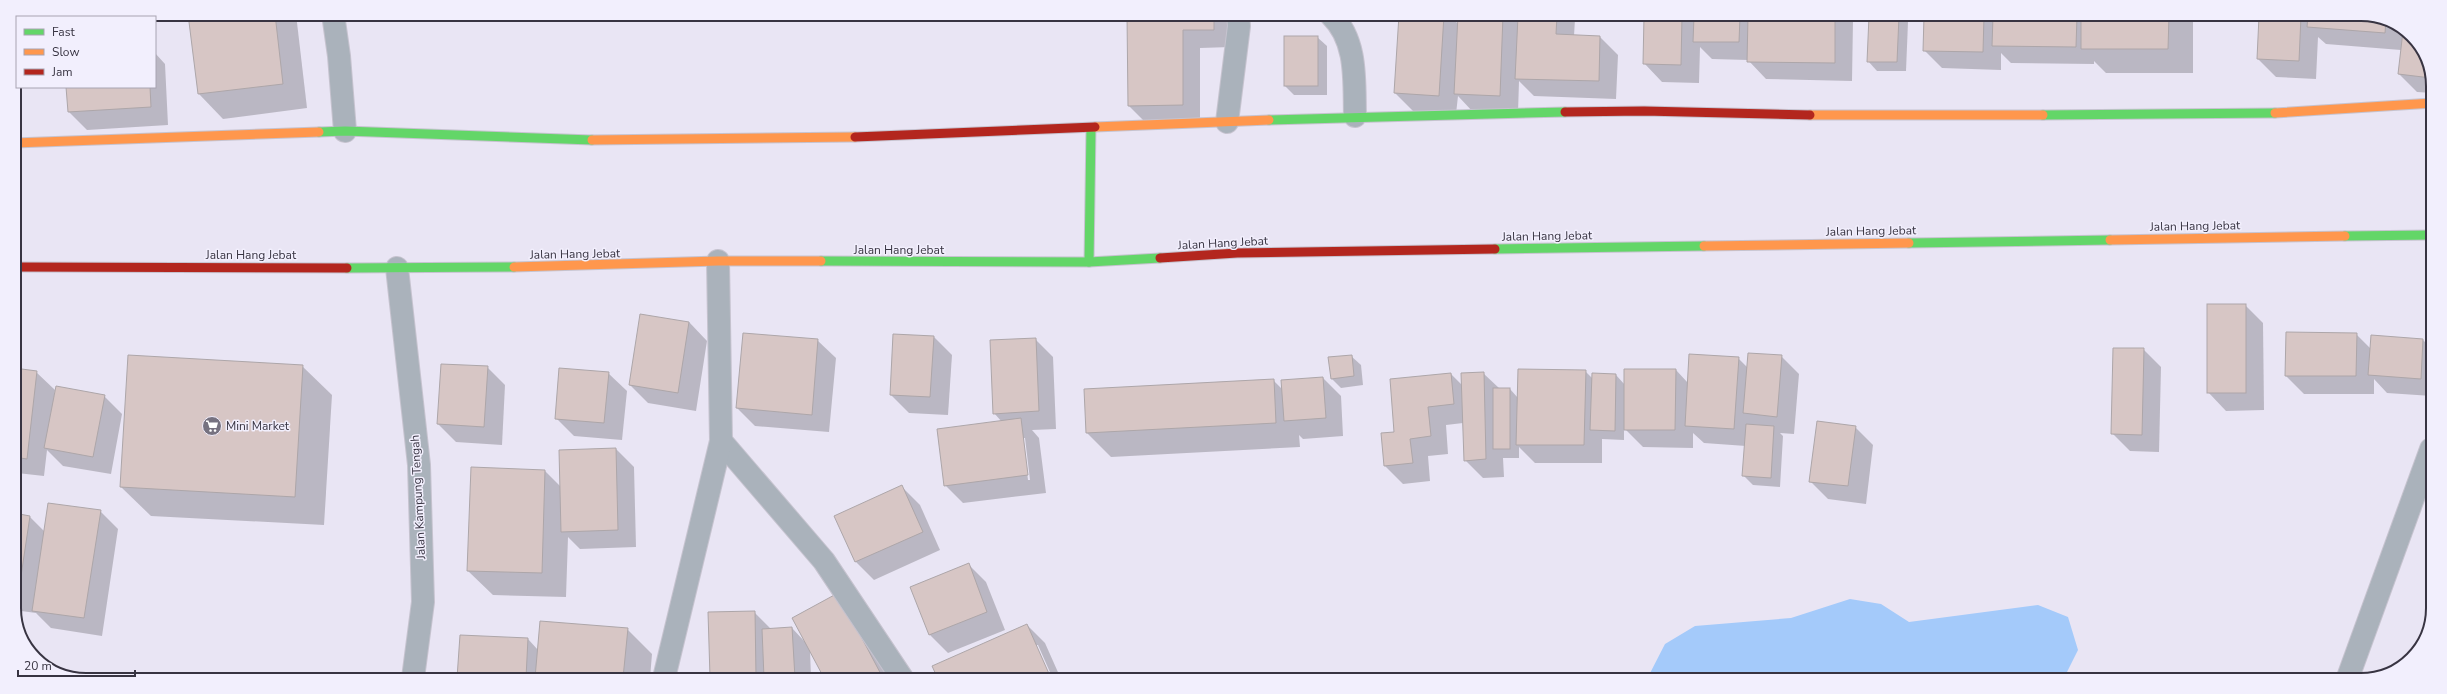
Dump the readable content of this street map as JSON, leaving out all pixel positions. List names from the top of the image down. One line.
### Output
{"streets":{"highway":["Jalan Hang Jebat"],"street":["Jalan Kampung Tengah"]},"crossings":[["Jalan Hang Jebat","Jalan Kampung Tengah"]],"places":{"supermarket":["Mini Market"]},"legend":["Fast","Slow","Jam"],"scale_bar":"20 m"}
